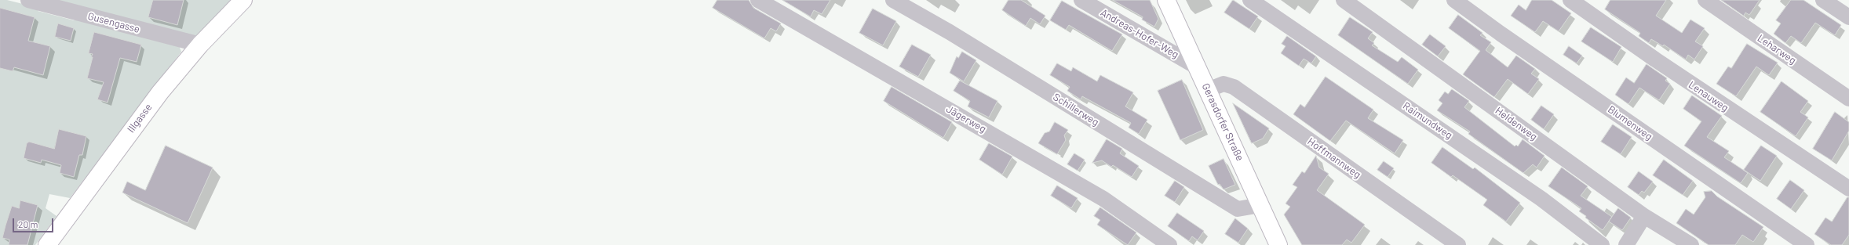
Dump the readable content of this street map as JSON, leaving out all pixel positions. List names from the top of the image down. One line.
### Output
{"streets":{"street":["Gusengasse","Andreas-Hofer-Weg","Leharweg","Lenauweg","Schillerweg","Illgasse","Jägerweg","Raimundweg","Gerasdorfer Straße","Blumenweg","Heldenweg","Hoffmannweg"]},"crossings":[["Gusengasse","Illgasse"],["Andreas-Hofer-Weg","Gerasdorfer Straße"],["Schillerweg","Gerasdorfer Straße"],["Gerasdorfer Straße","Hoffmannweg"]],"scale_bar":"20 m"}
